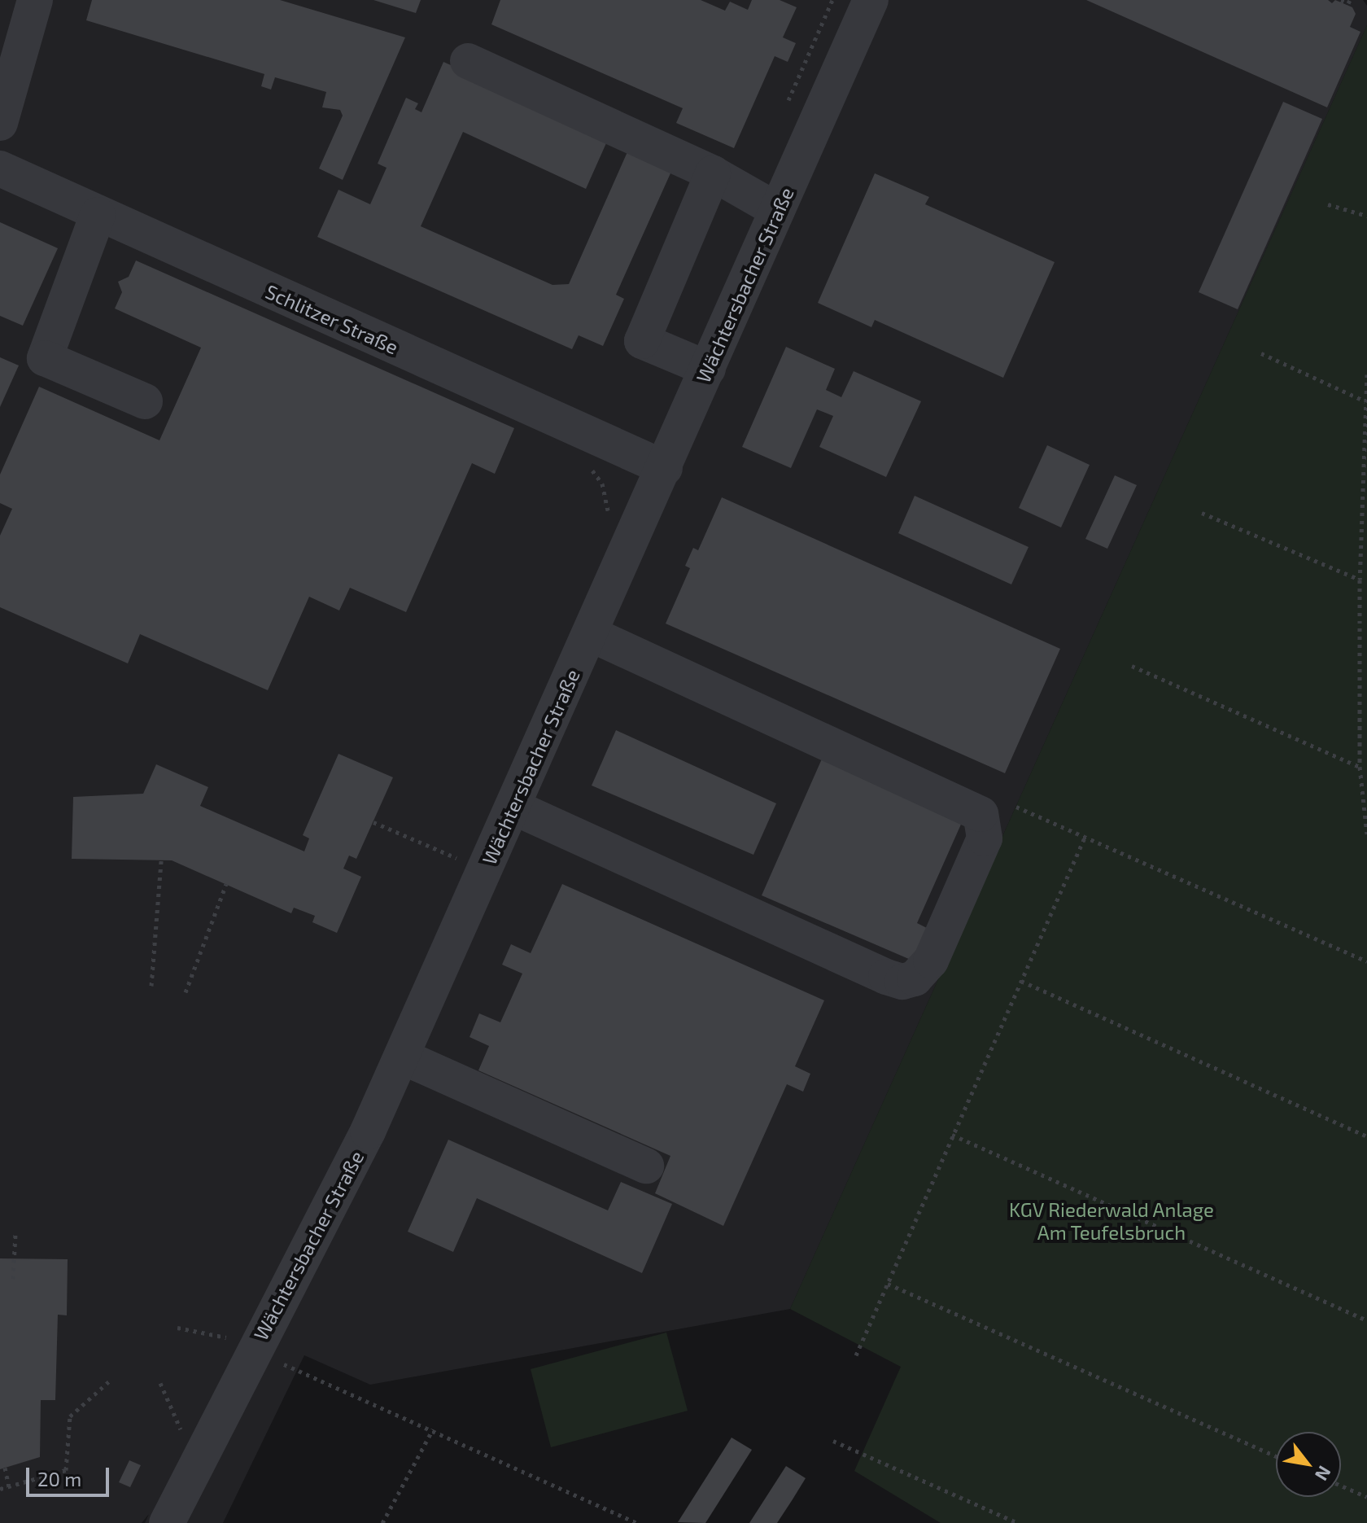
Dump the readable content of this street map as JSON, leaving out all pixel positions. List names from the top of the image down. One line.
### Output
{"streets":{"street":["Wächtersbacher Straße","Schlitzer Straße"]},"crossings":[["Wächtersbacher Straße","Schlitzer Straße"]],"parks":["KGV Riederwald Anlage Am Teufelsbruch"],"scale_bar":"20 m","north":"bottom right"}
